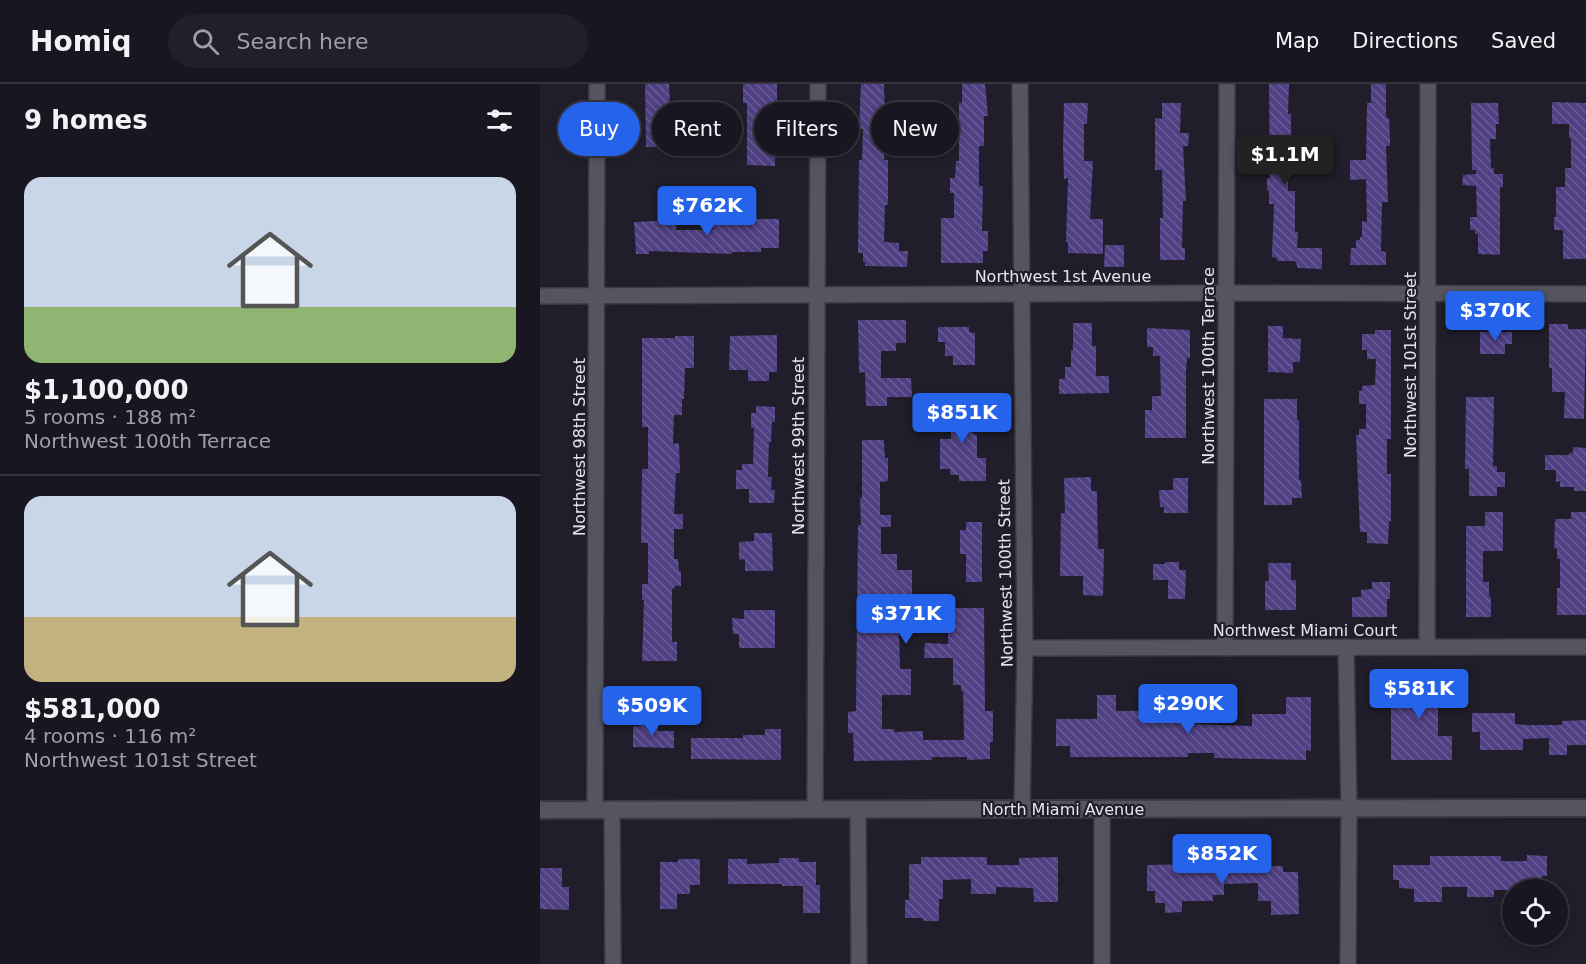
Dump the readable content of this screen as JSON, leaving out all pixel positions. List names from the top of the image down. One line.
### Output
{"streets":{"main road":["North Miami Avenue"],"street":["Northwest 1st Avenue","Northwest 101st Street","Northwest 100th Terrace","Northwest 99th Street","Northwest 98th Street","Northwest 100th Street","Northwest Miami Court"]},"crossings":[["Northwest 1st Avenue","Northwest 101st Street"],["Northwest 1st Avenue","Northwest 100th Terrace"],["Northwest 1st Avenue","Northwest 99th Street"],["Northwest 1st Avenue","Northwest 98th Street"],["Northwest 1st Avenue","Northwest 100th Street"],["Northwest 101st Street","Northwest Miami Court"],["Northwest 100th Terrace","Northwest Miami Court"],["Northwest 99th Street","North Miami Avenue"],["Northwest 98th Street","North Miami Avenue"],["Northwest 100th Street","Northwest Miami Court"],["Northwest 100th Street","North Miami Avenue"]],"page":{"header":"Homiq","search":"Search here","nav":["Map","Directions","Saved"],"heading":"9 homes","chip":["Buy","Rent","Filters","New"],"price":["$1.1M","$762K","$370K","$851K","$371K","$581K","$290K","$509K","$852K"],"list":[{"name":"$1,100,000","note":"5 rooms · 188 m² · Northwest 100th Terrace"},{"name":"$581,000","note":"4 rooms · 116 m² · Northwest 101st Street"}]}}
